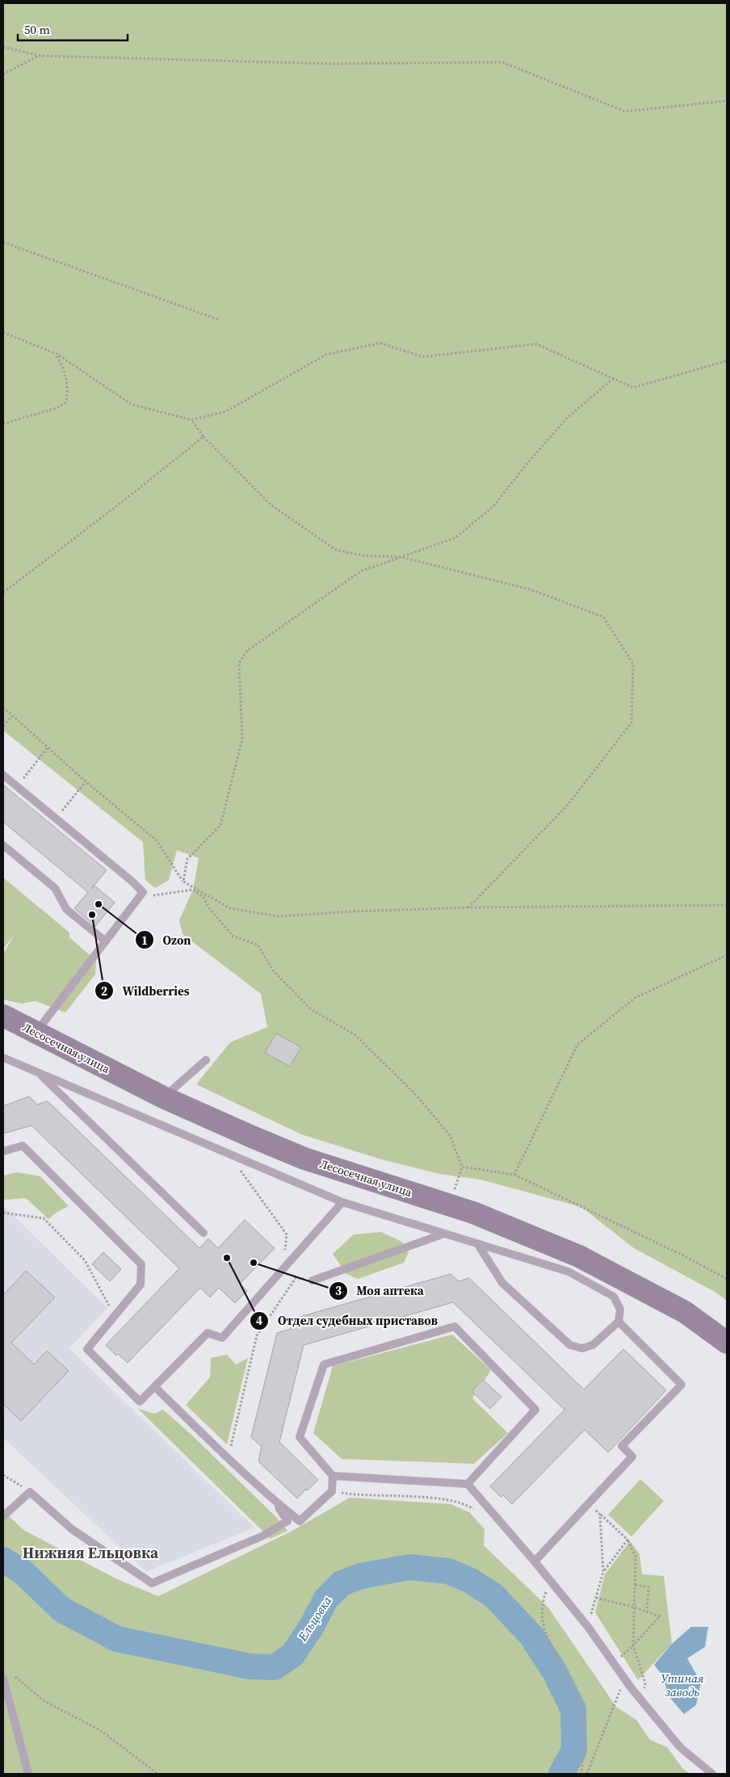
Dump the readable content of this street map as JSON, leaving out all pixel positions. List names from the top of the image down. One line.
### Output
{"streets":{"street":["Лесосечная улица"]},"districts":["Нижняя Ельцовка"],"water":["Ельцовка","Утиная заводь"],"places":["Ozon","Wildberries","Отдел судебных приставов","Моя аптека"],"scale_bar":"50 m"}
